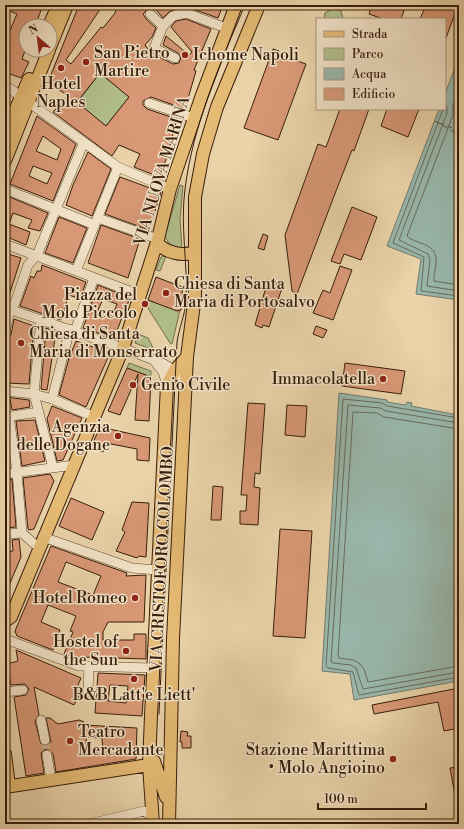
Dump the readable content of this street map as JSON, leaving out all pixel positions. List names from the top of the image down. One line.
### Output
{"streets":{"main road":["VIA NUOVA MARINA","VIA CRISTOFORO COLOMBO"]},"crossings":[["VIA NUOVA MARINA","VIA CRISTOFORO COLOMBO"]],"places":["Ichome Napoli","San Pietro Martire","Hotel Naples","Chiesa di Santa Maria di Portosalvo","Piazza del Molo Piccolo","Chiesa di Santa Maria di Monserrato","Immacolatella","Genio Civile","Agenzia delle Dogane","Hotel Romeo","Hostel of the Sun","B&B Latt'e Liett'","Teatro Mercadante","Stazione Marittima • Molo Angioino"],"legend":["Strada","Parco","Acqua","Edificio"],"scale_bar":"100 m","north":"top left"}
